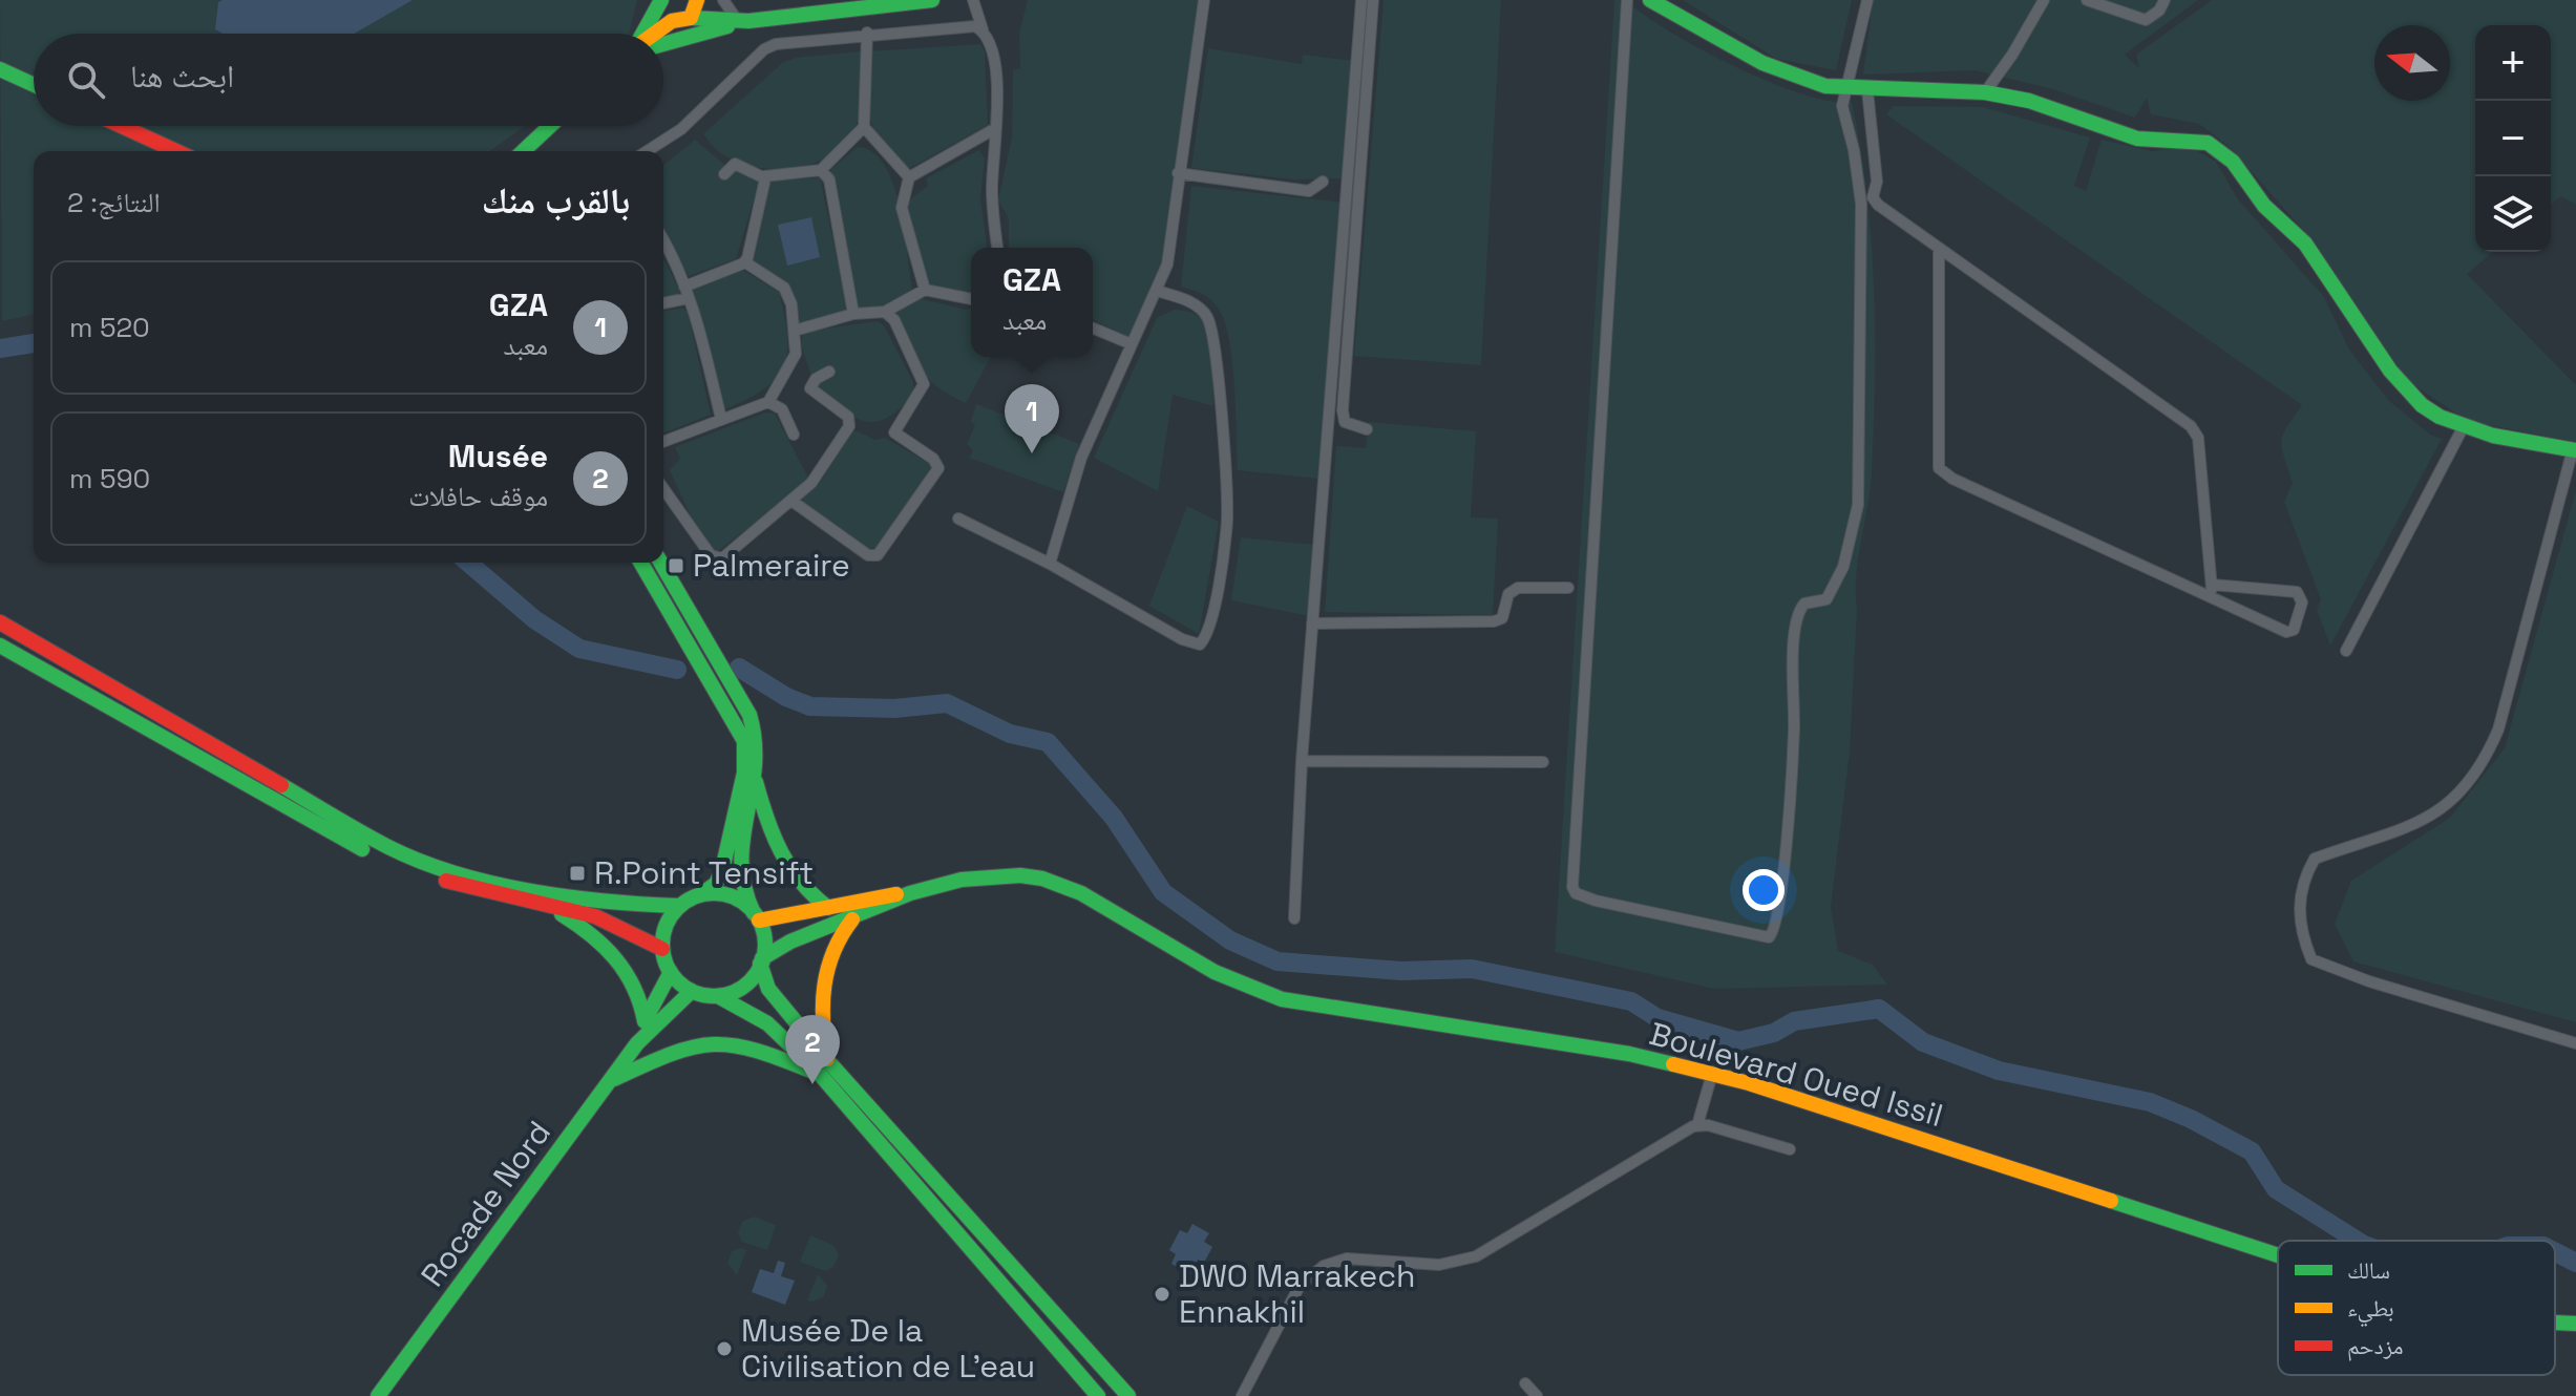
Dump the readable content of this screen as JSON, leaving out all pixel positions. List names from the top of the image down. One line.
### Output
{"streets":{"main road":["Boulevard Oued Issil","Rocade Nord"]},"places":{"transit":["Palmeraire","R.Point Tensift"],"other":["DWO Marrakech Ennakhil","Musée De la Civilisation de L'eau"]},"legend":["سالك","بطيء","مزدحم"],"north":"left","page":{"map_buttons":["+","−"],"search":"ابحث هنا","heading":["بالقرب منك","النتائج: 2"],"popup":["GZA","معبد"],"list":[{"mark":"1","name":"GZA","note":"معبد","value":"520 m"},{"mark":"2","name":"Musée","note":"موقف حافلات","value":"590 m"}],"pins":["1","2"]}}
